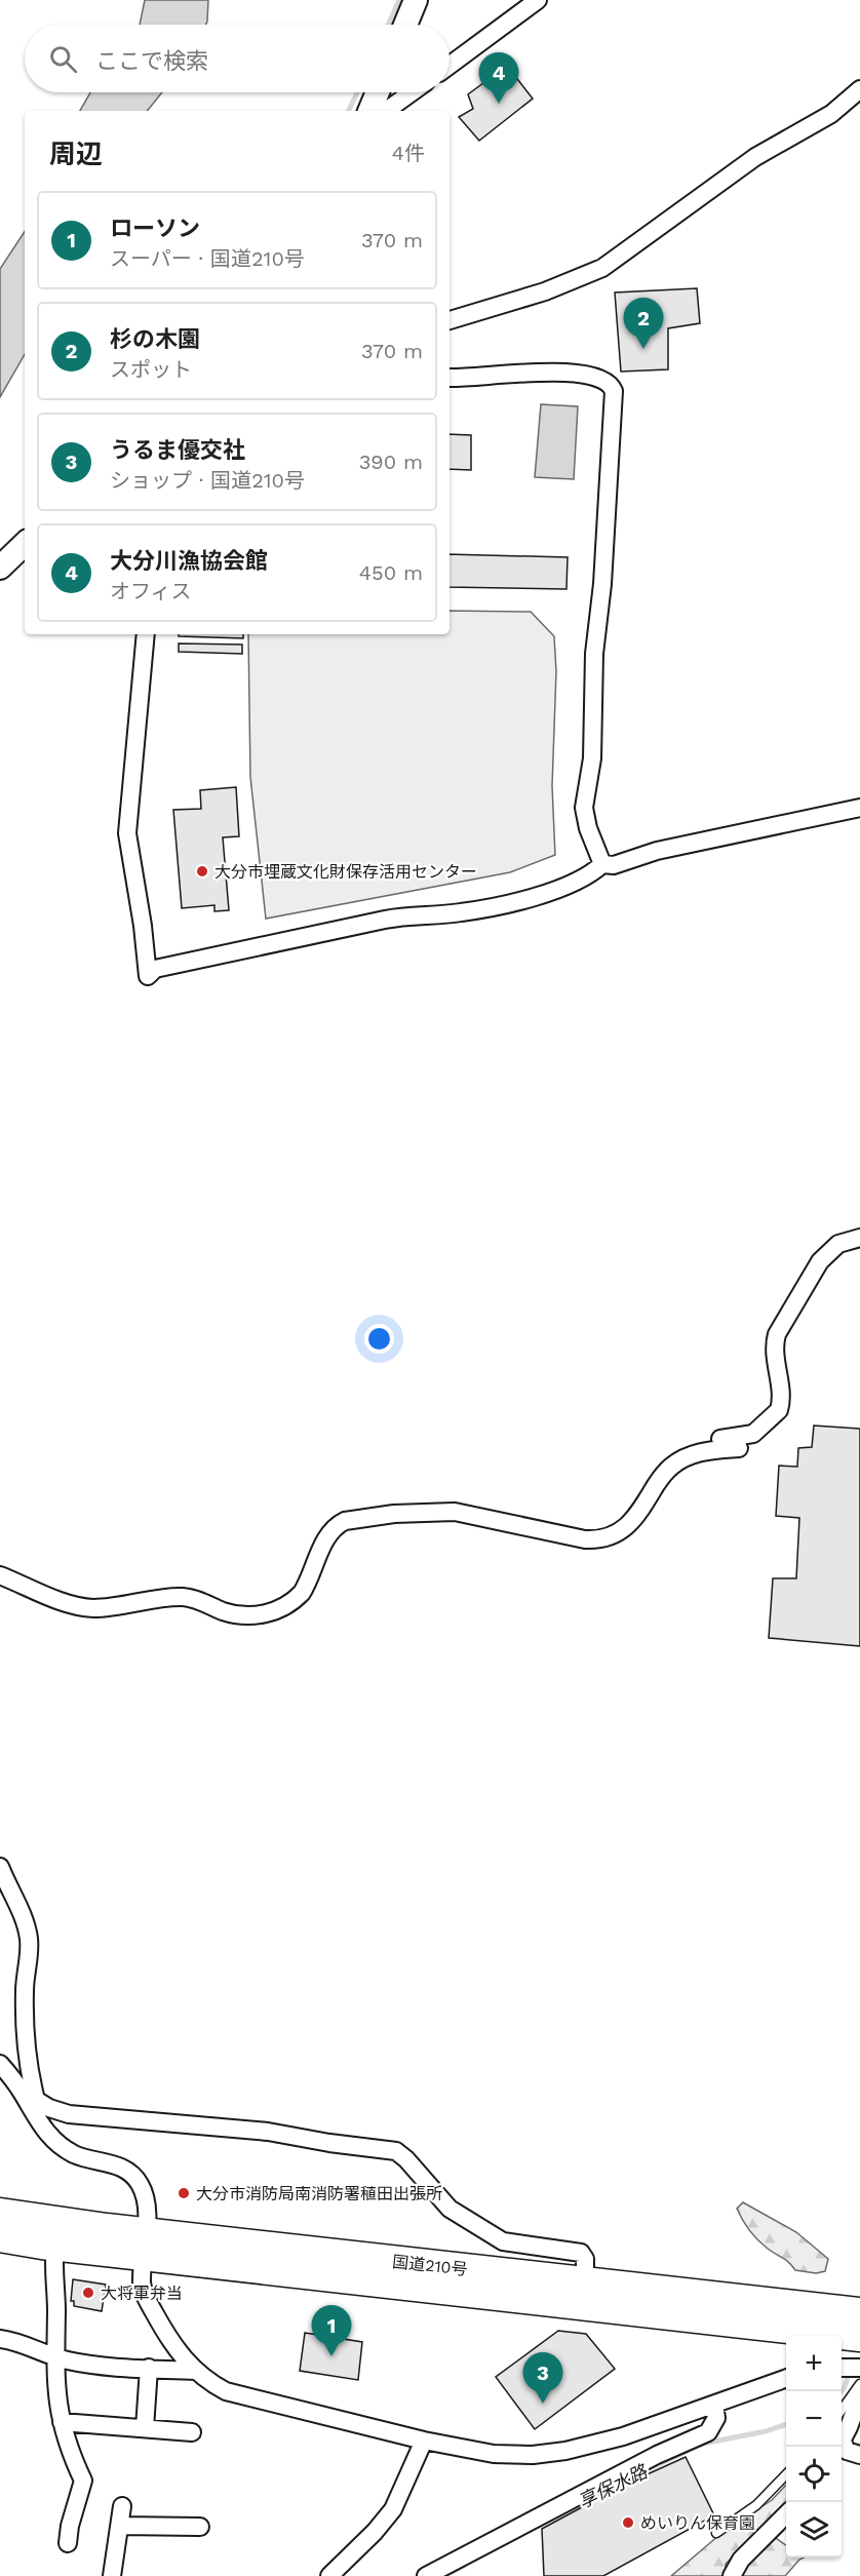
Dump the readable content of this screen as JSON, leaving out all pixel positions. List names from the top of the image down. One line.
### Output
{"streets":{"highway":["国道210号"]},"water":["享保水路"],"places":["大分市埋蔵文化財保存活用センター","大分市消防局南消防署稙田出張所","大将軍弁当","めいりん保育園"],"page":{"search":"ここで検索","pins":["4","2","1","3"],"heading":["周辺","4件"],"list":[{"mark":"1","name":"ローソン","note":"スーパー · 国道210号","value":"370 m"},{"mark":"2","name":"杉の木園","note":"スポット","value":"370 m"},{"mark":"3","name":"うるま優交社","note":"ショップ · 国道210号","value":"390 m"},{"mark":"4","name":"大分川漁協会館","note":"オフィス","value":"450 m"}],"map_buttons":["+","−"]}}
